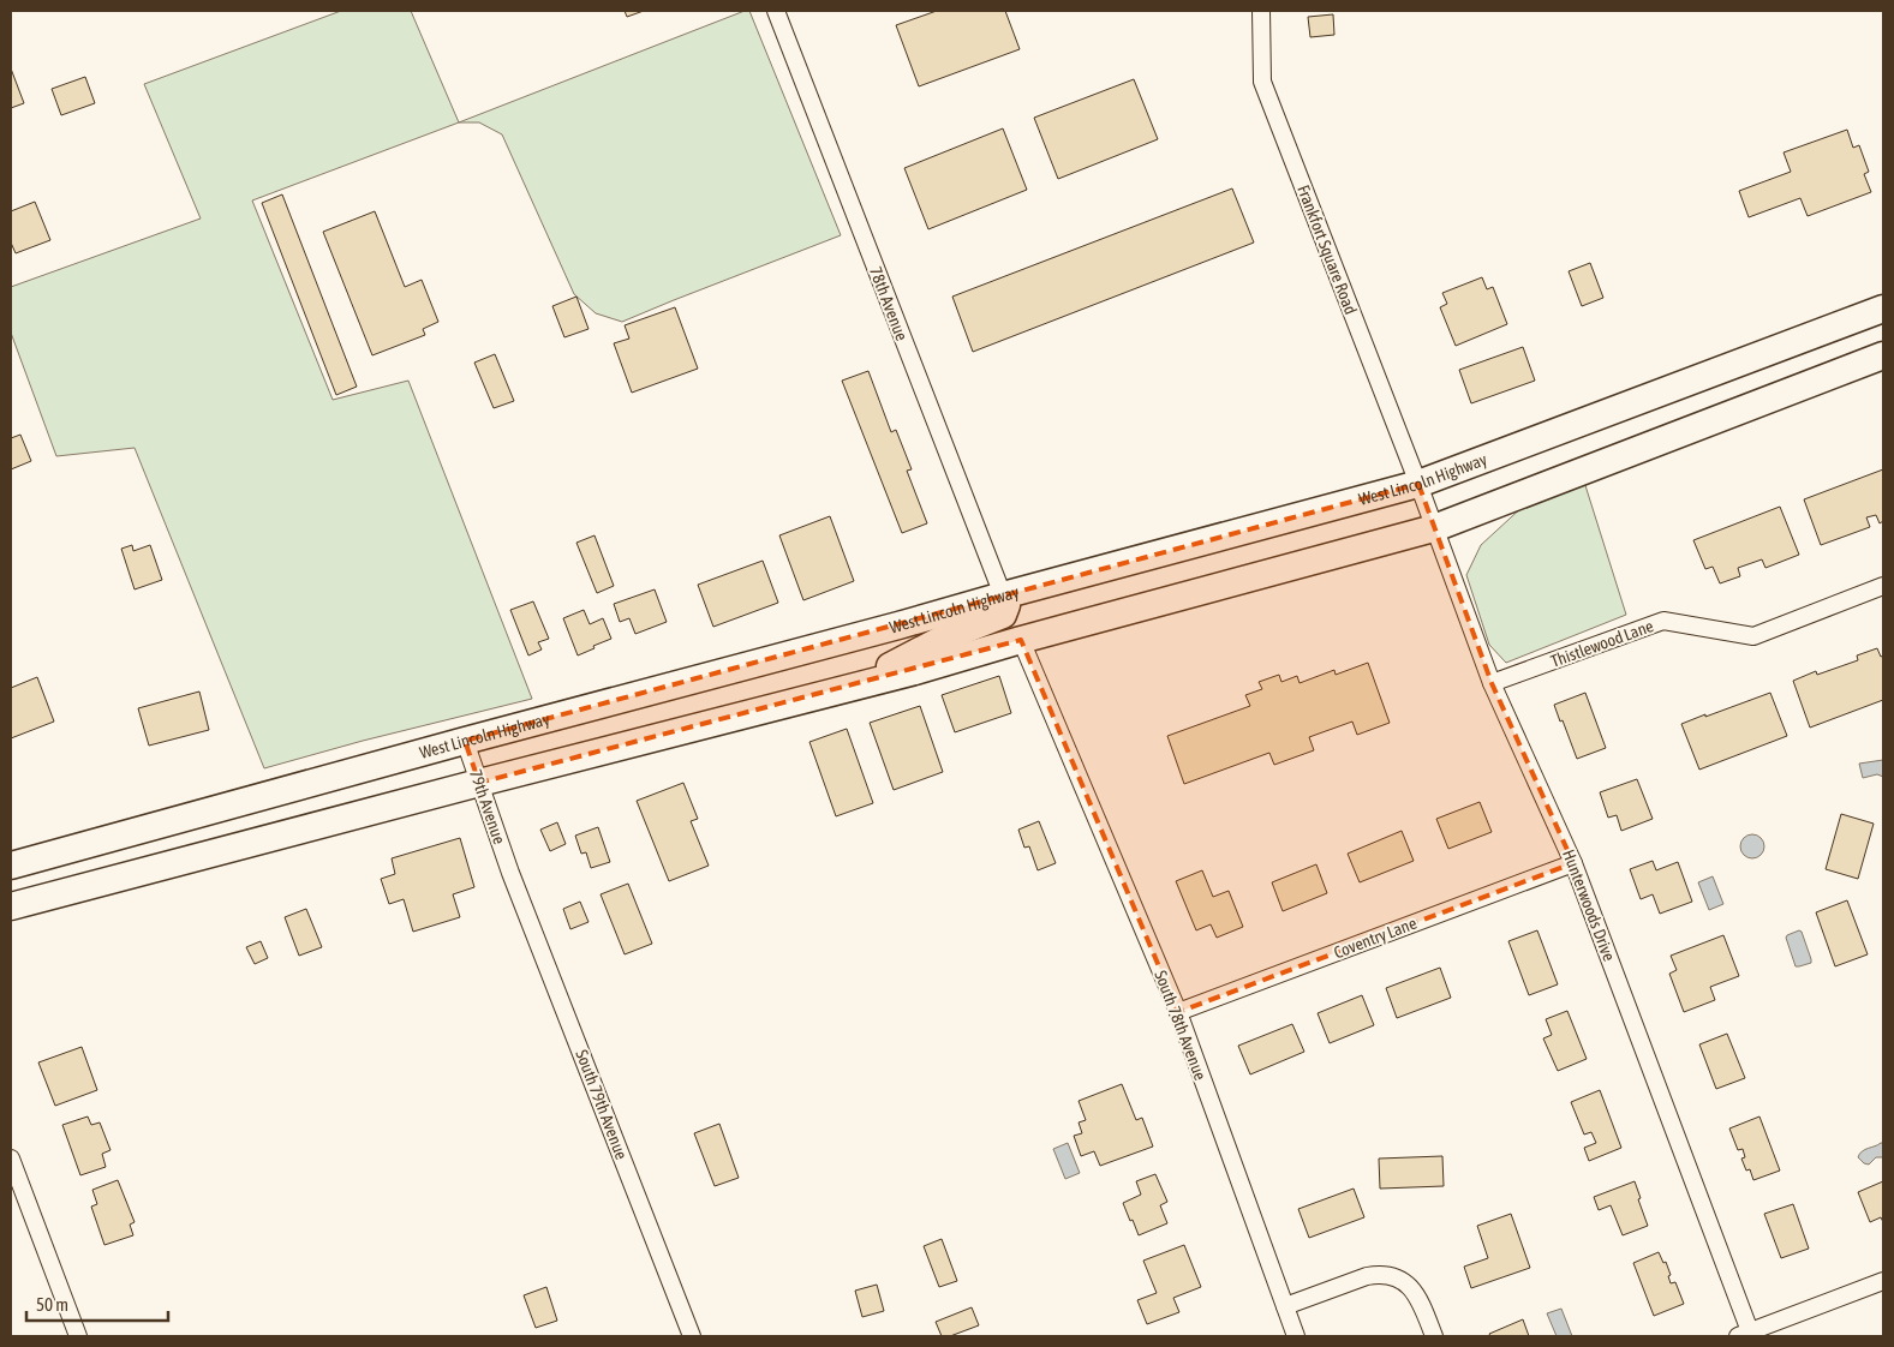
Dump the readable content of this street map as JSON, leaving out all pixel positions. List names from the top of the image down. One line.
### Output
{"streets":{"main road":["West Lincoln Highway"],"street":["Frankfort Square Road","78th Avenue","Thistlewood Lane","79th Avenue","Hunterwoods Drive","Coventry Lane","South 78th Avenue","South 79th Avenue"]},"crossings":[["Frankfort Square Road","West Lincoln Highway"],["Frankfort Square Road","Hunterwoods Drive"],["78th Avenue","West Lincoln Highway"],["West Lincoln Highway","79th Avenue"],["West Lincoln Highway","Hunterwoods Drive"],["Thistlewood Lane","Hunterwoods Drive"],["79th Avenue","South 79th Avenue"],["Hunterwoods Drive","Coventry Lane"],["Coventry Lane","South 78th Avenue"]],"scale_bar":"50 m"}
